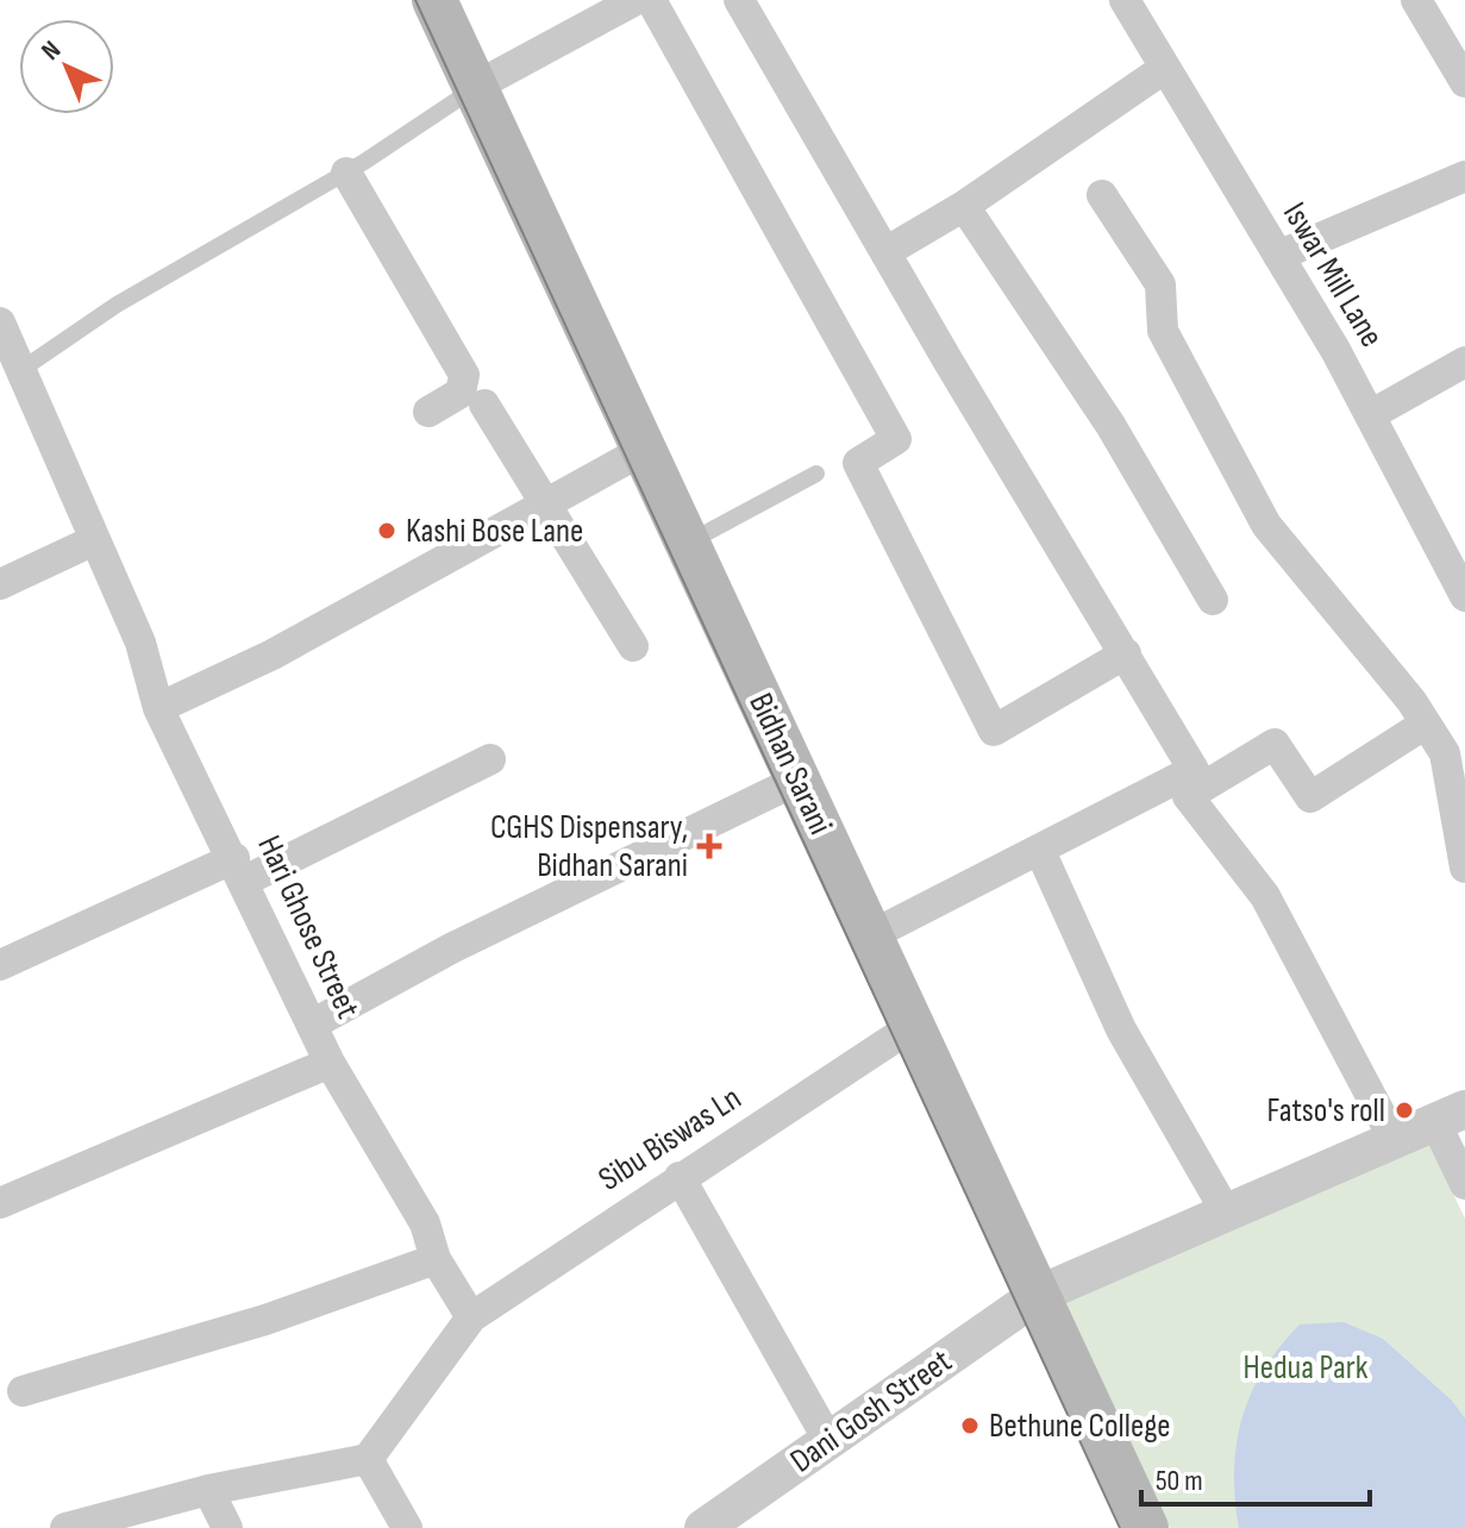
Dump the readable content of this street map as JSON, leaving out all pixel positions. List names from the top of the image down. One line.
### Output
{"streets":{"main road":["Bidhan Sarani"],"street":["Iswar Mill Lane","Hari Ghose Street","Sibu Biswas Ln","Dani Gosh Street"]},"crossings":[["Bidhan Sarani","Sibu Biswas Ln"],["Bidhan Sarani","Dani Gosh Street"],["Hari Ghose Street","Sibu Biswas Ln"]],"parks":["Hedua Park"],"places":{"other":["Kashi Bose Lane","Fatso's roll","Bethune College"],"health":["CGHS Dispensary, Bidhan Sarani"]},"scale_bar":"50 m","north":"top left"}
